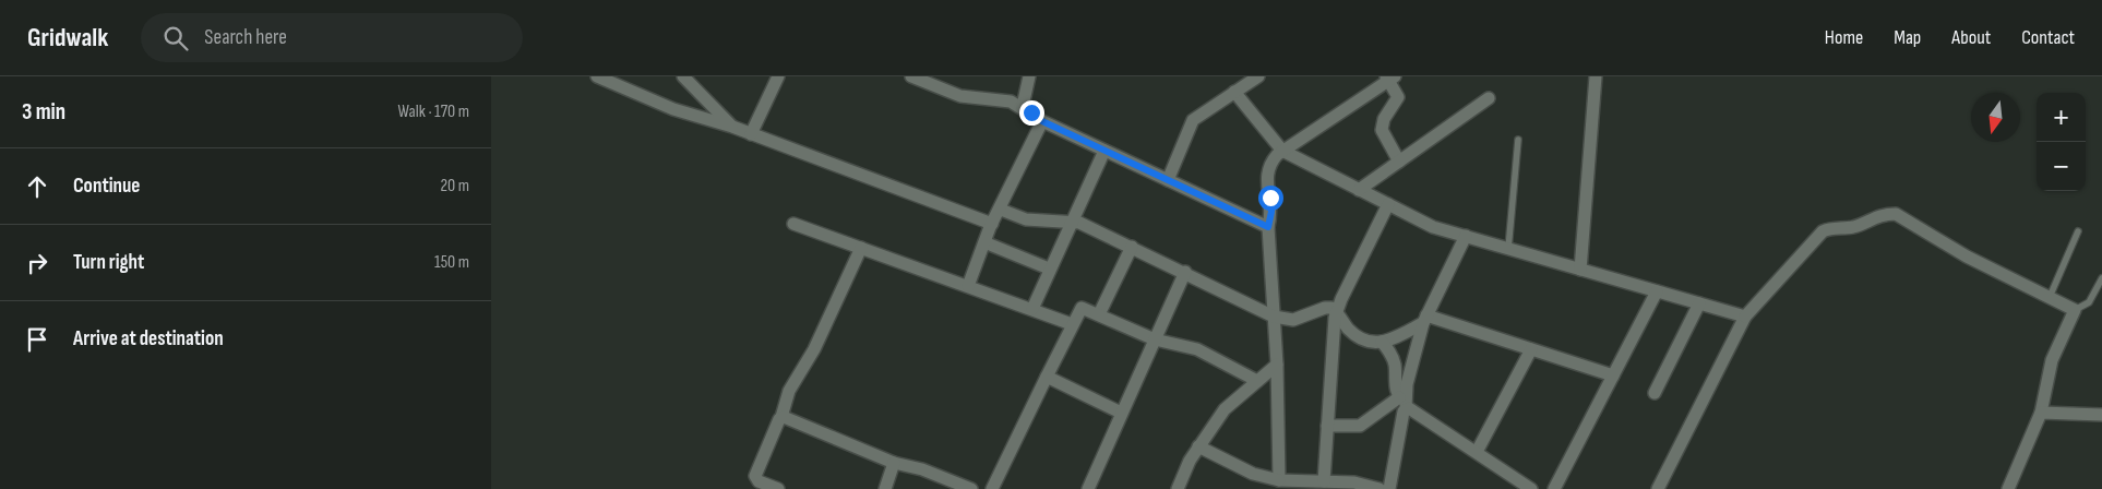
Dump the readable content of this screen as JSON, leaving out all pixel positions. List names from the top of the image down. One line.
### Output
{"north":"bottom","page":{"header":"Gridwalk","search":"Search here","nav":["Home","Map","About","Contact"],"heading":["3 min","Walk · 170 m"],"map_buttons":["+","−"],"list":[["Continue","20 m"],["Turn right","150 m"],"Arrive at destination"]}}
